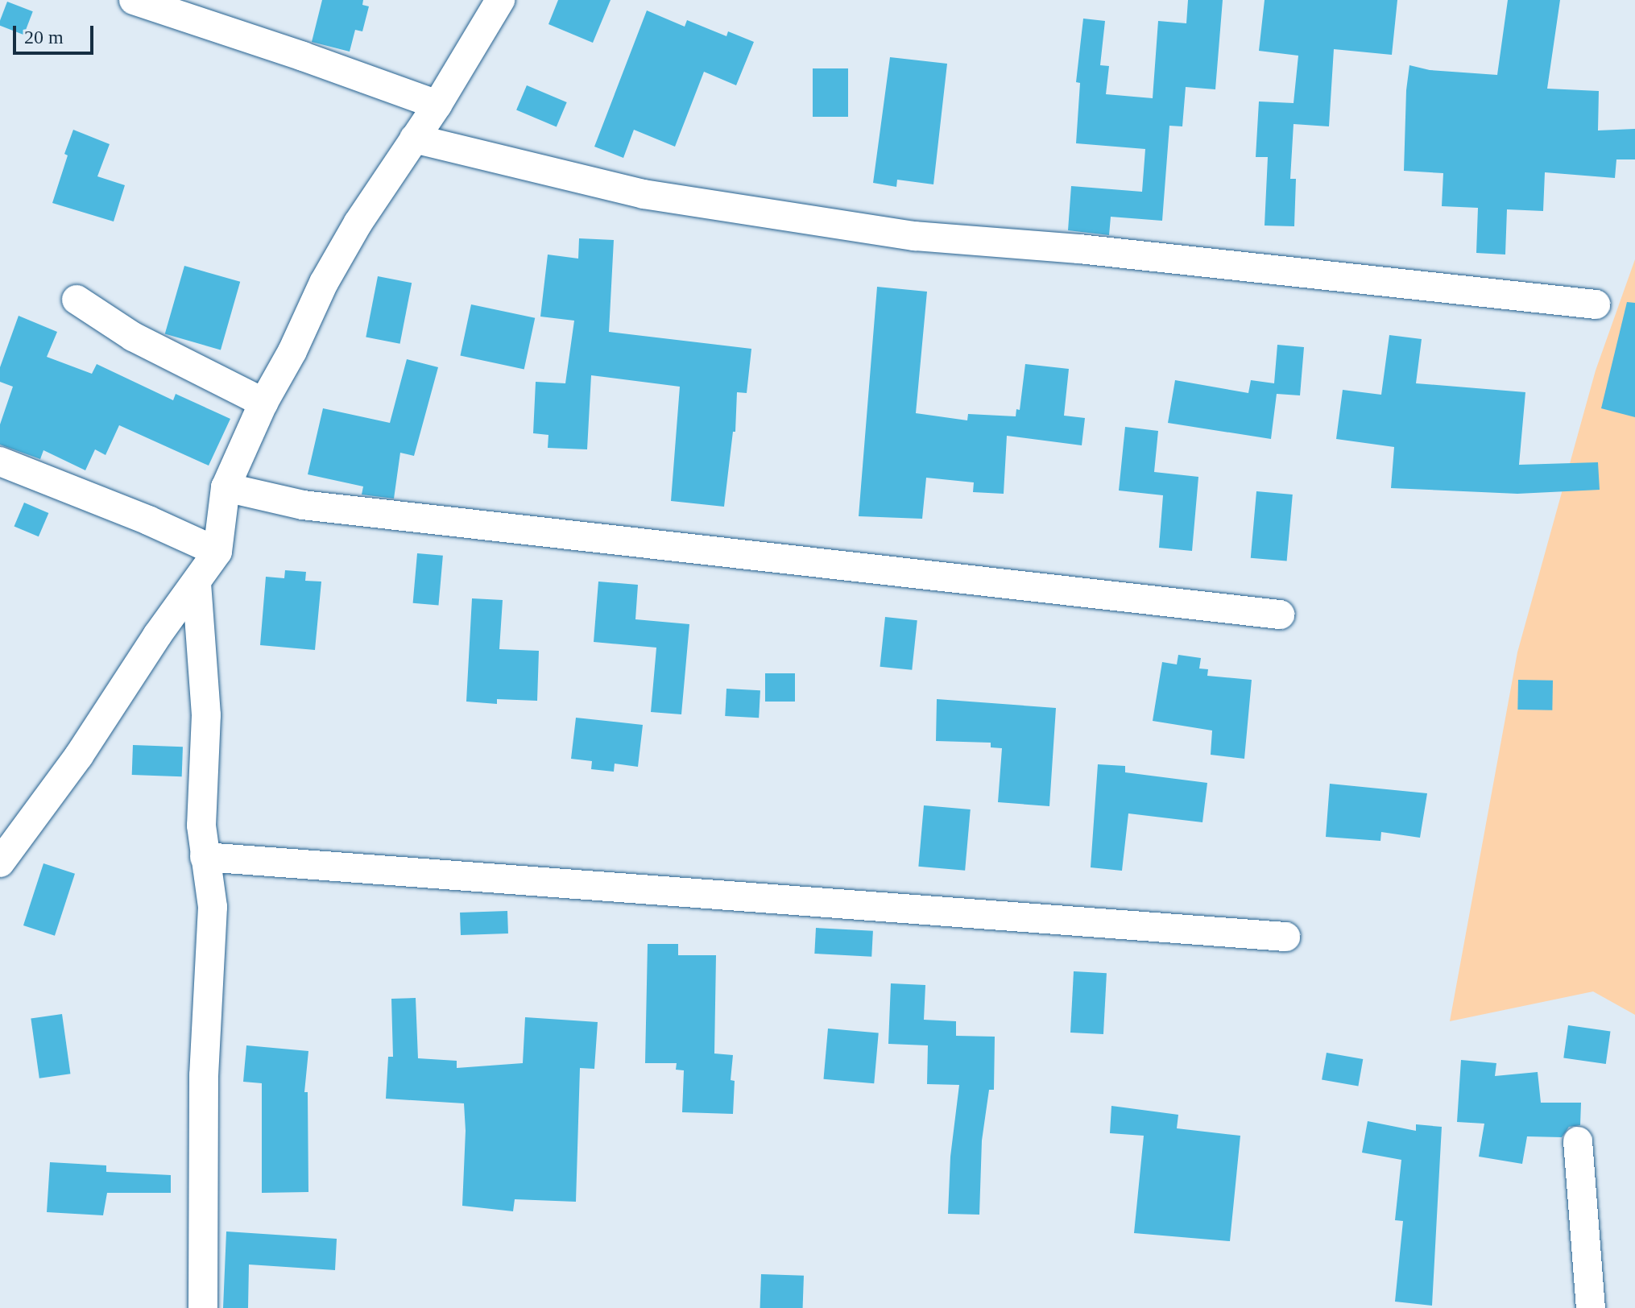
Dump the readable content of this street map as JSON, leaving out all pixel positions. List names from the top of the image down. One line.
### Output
{"scale_bar":"20 m"}
